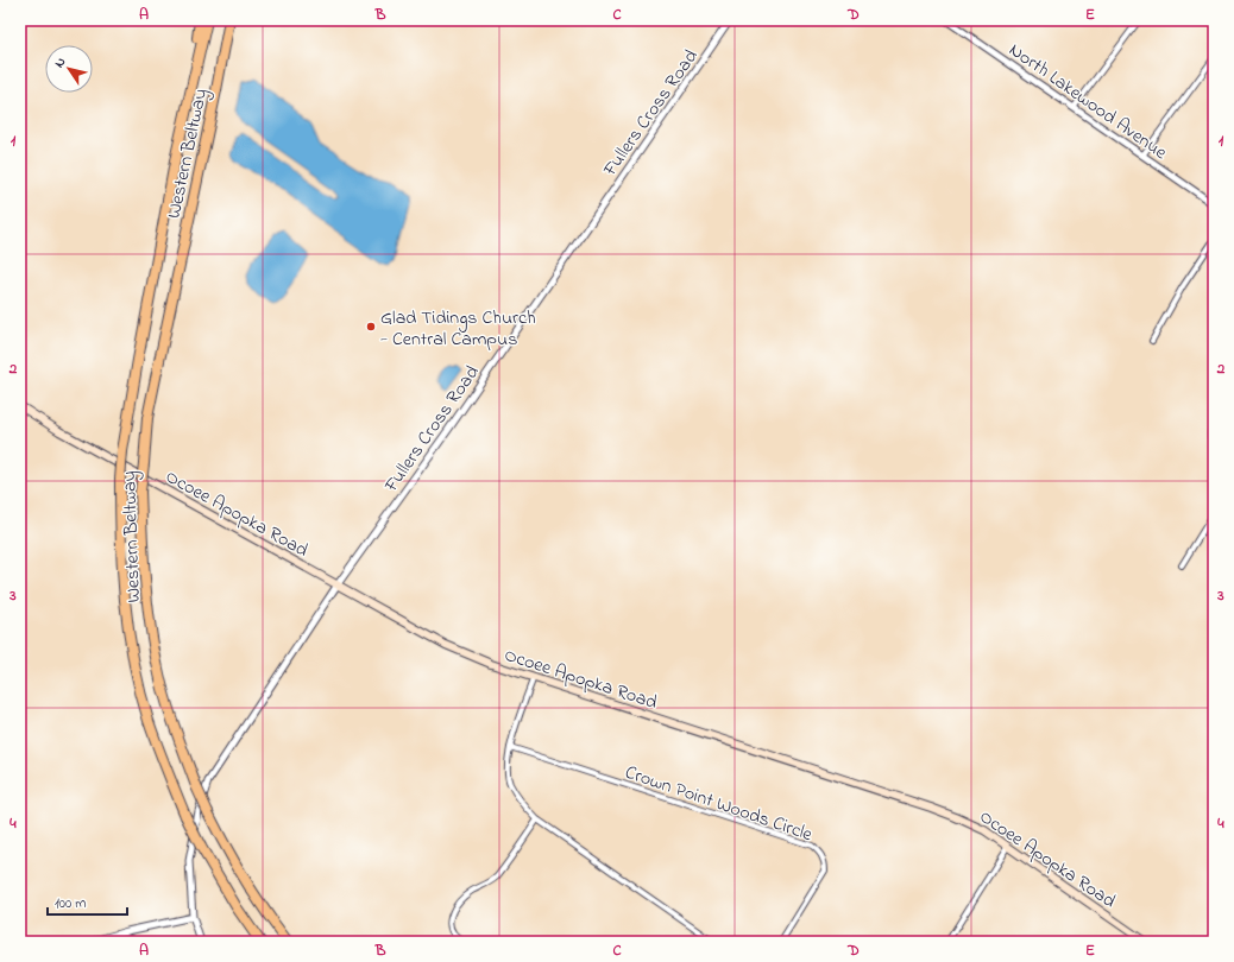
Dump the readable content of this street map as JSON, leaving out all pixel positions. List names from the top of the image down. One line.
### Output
{"streets":{"highway":["Western Beltway"],"main road":["Ocoee Apopka Road"],"street":["North Lakewood Avenue","Fullers Cross Road","Crown Point Woods Circle"]},"crossings":[["Fullers Cross Road","Western Beltway"],["Fullers Cross Road","Ocoee Apopka Road"]],"places":["Glad Tidings Church - Central Campus"],"scale_bar":"100 m","north":"top left","grid":{"columns":["A","B","C","D","E"],"rows":["1","2","3","4"]}}
